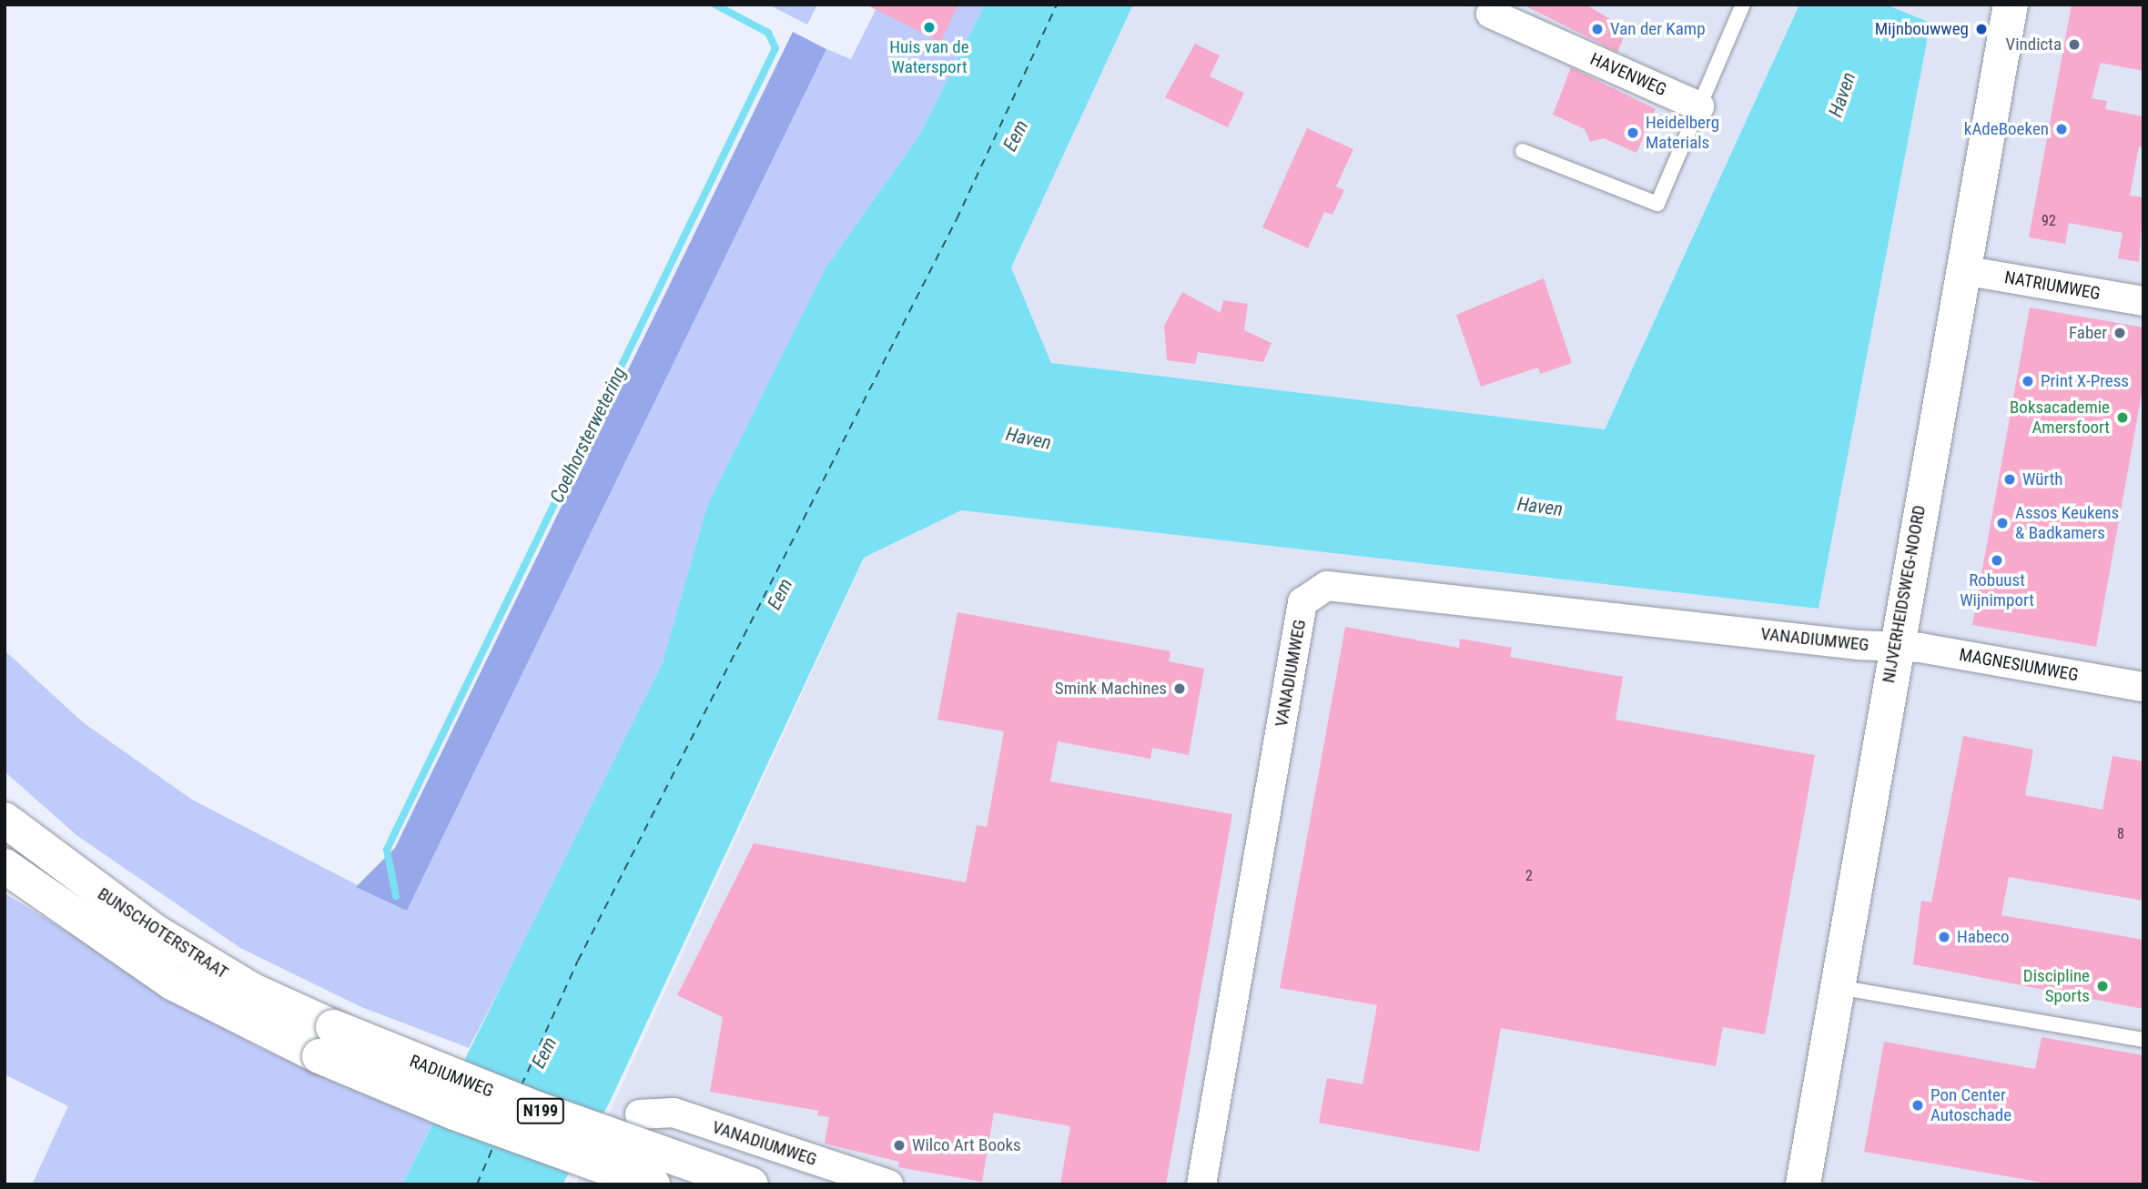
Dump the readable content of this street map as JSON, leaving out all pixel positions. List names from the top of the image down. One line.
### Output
{"streets":{"main road":["NIJVERHEIDSWEG-NOORD","BUNSCHOTERSTRAAT","RADIUMWEG","N199"],"street":["HAVENWEG","NATRIUMWEG","VANADIUMWEG","MAGNESIUMWEG"]},"crossings":[["NATRIUMWEG","NIJVERHEIDSWEG-NOORD"],["NIJVERHEIDSWEG-NOORD","VANADIUMWEG"],["NIJVERHEIDSWEG-NOORD","MAGNESIUMWEG"],["VANADIUMWEG","MAGNESIUMWEG"],["BUNSCHOTERSTRAAT","RADIUMWEG"]],"water":["Haven","Eem","Coelhorsterwetering"],"places":["Huis van de Watersport","Van der Kamp","Mijnbouwweg","Vindicta","kAdeBoeken","Heidelberg Materials","Faber","Print X-Press","Boksacademie Amersfoort","Würth","Assos Keukens & Badkamers","Robuust Wijnimport","Smink Machines","Habeco","Discipline Sports","Pon Center Autoschade","Wilco Art Books"],"house_numbers":["92","8","2"]}
